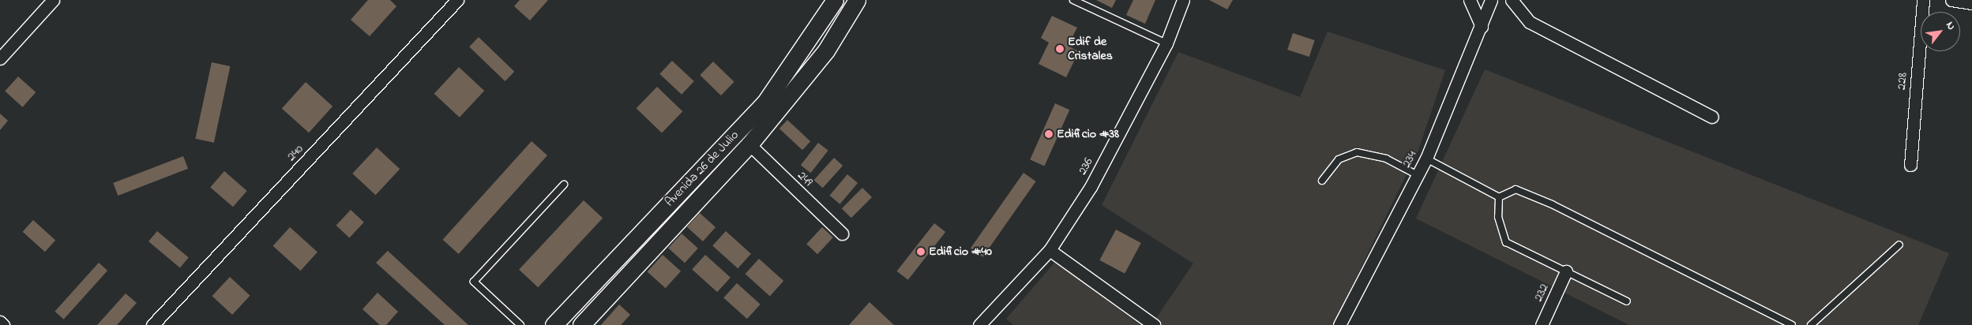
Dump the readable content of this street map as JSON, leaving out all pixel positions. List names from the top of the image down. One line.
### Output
{"streets":{"street":["228","240","234","236","Avenida 26 de Julio","249","232"]},"crossings":[["Avenida 26 de Julio","249"]],"places":["Edif de Cristales","Edificio #38","Edificio #40"],"north":"top right"}
